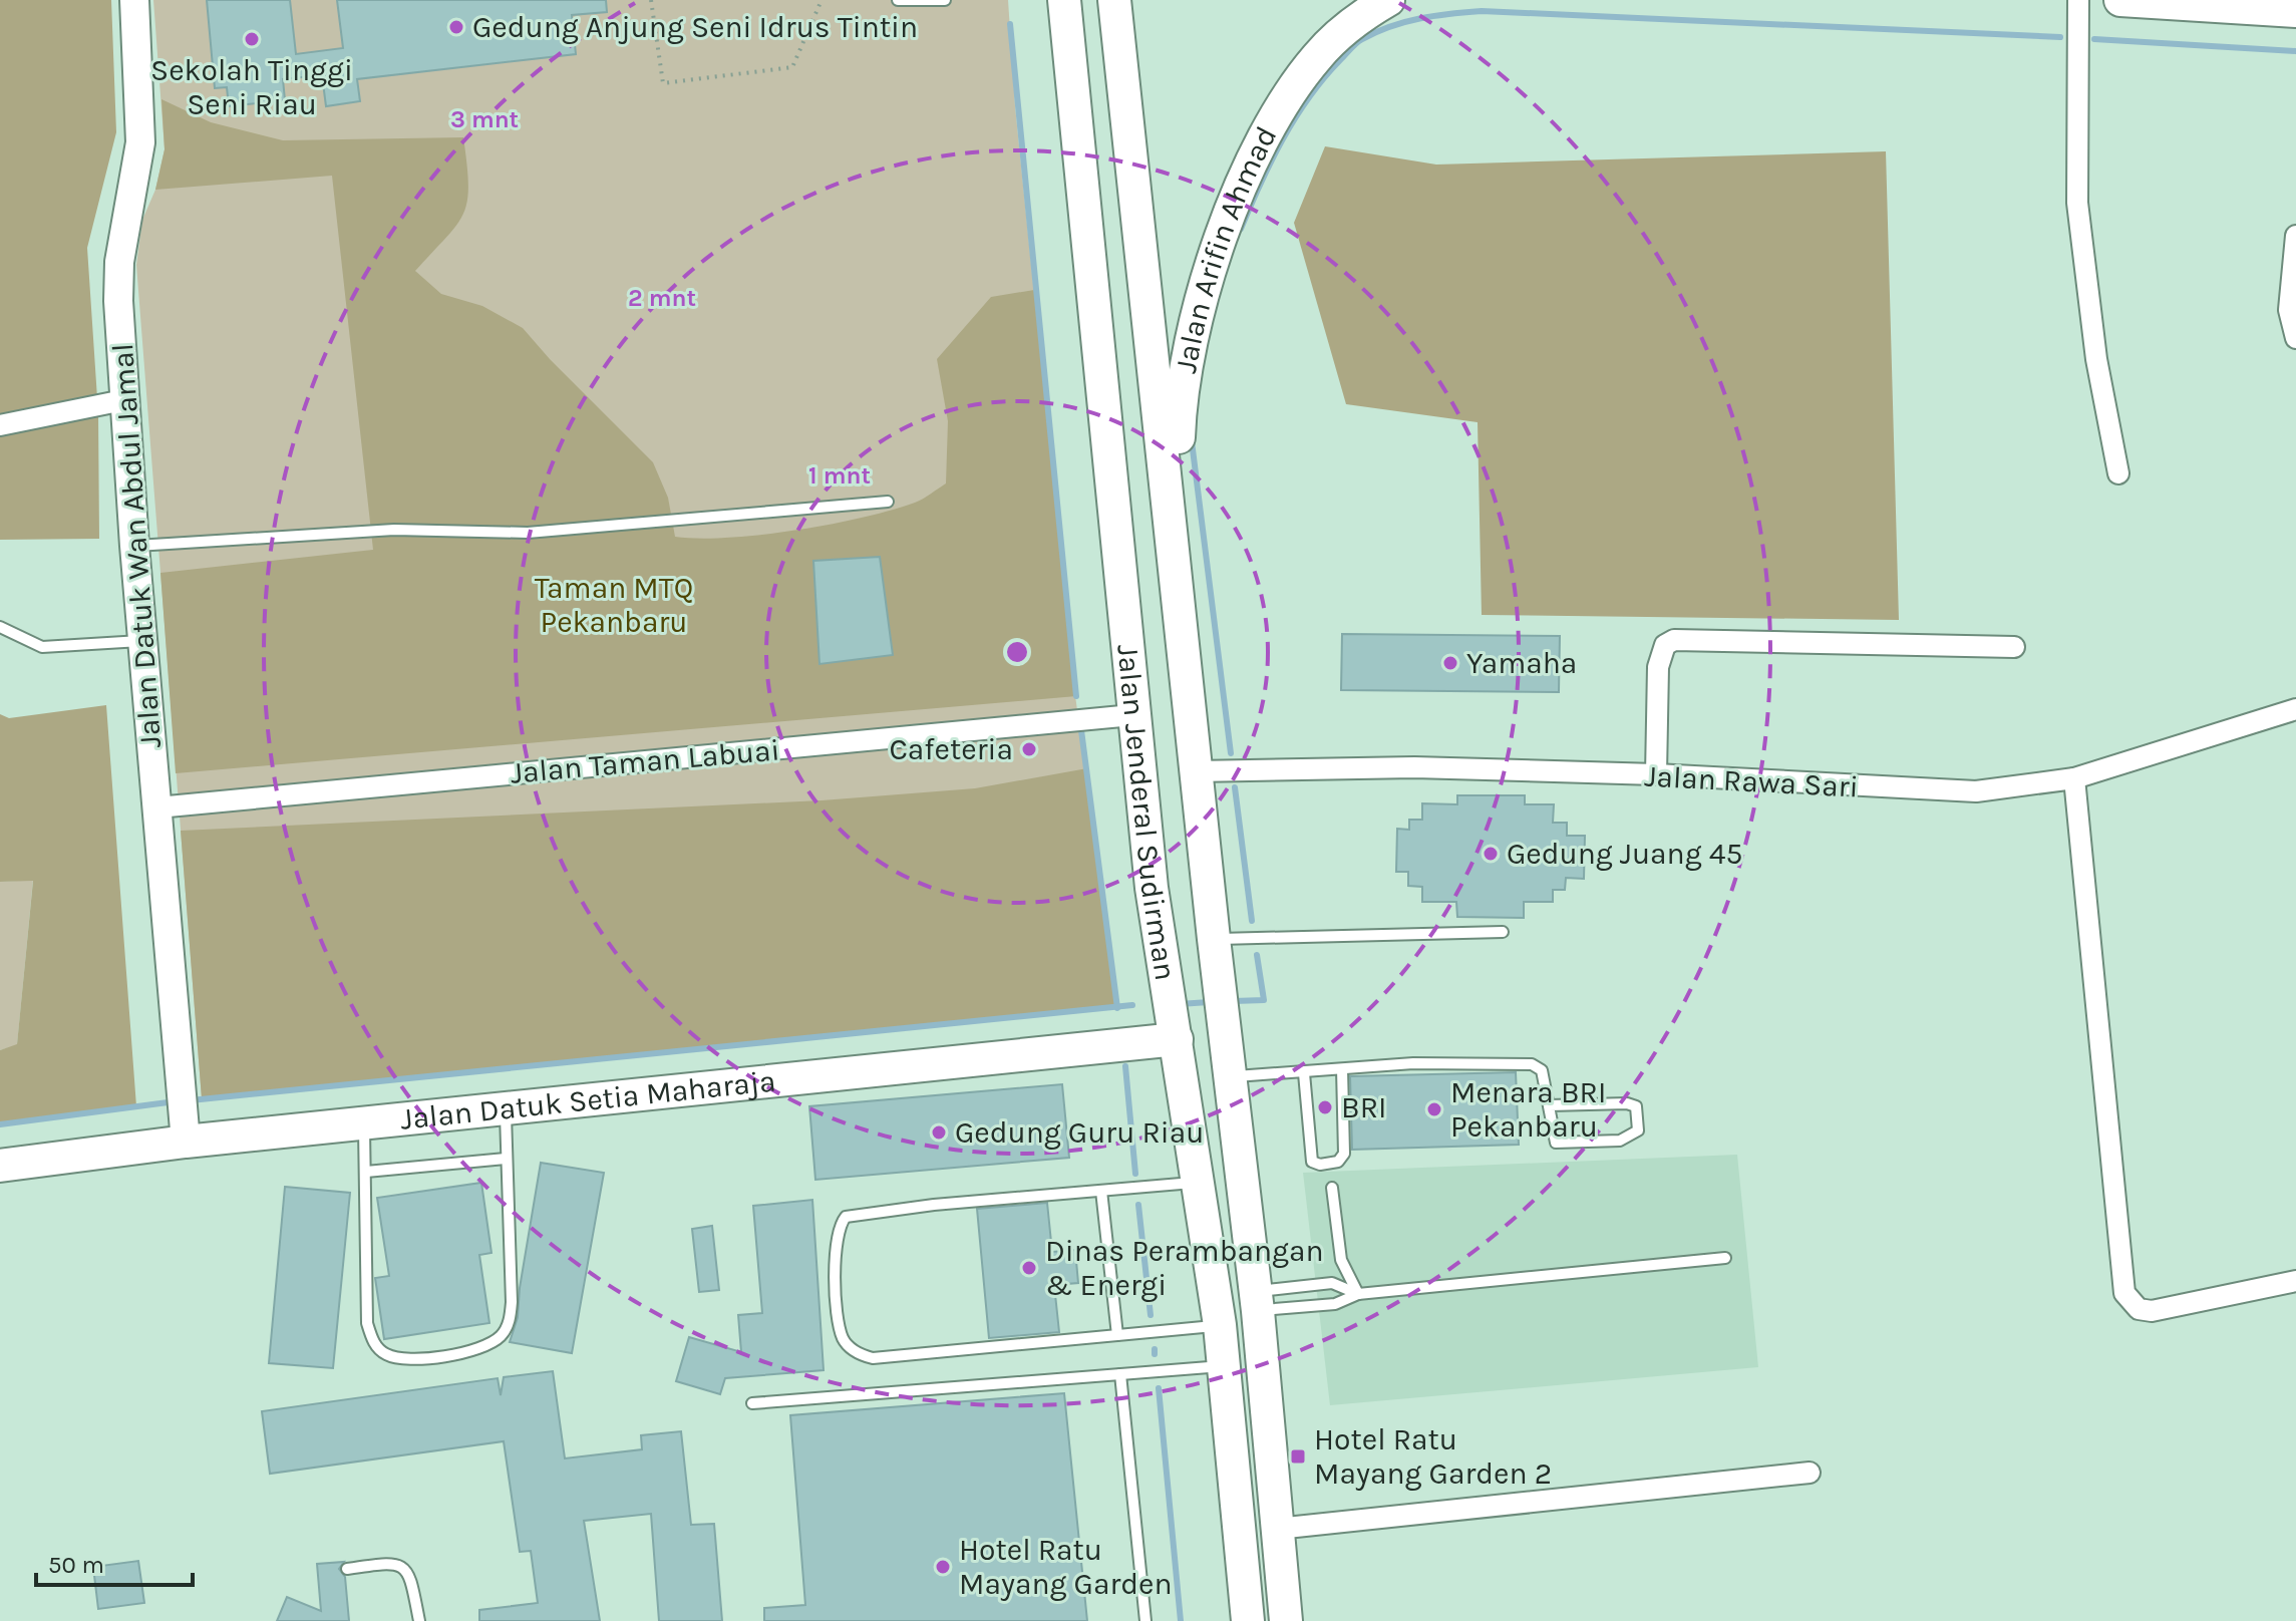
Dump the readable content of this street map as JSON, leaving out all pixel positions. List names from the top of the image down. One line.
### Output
{"streets":{"main road":["Jalan Arifin Ahmad","Jalan Jenderal Sudirman","Jalan Datuk Setia Maharaja"],"street":["Jalan Datuk Wan Abdul Jamal","Jalan Taman Labuai","Jalan Rawa Sari"]},"crossings":[["Jalan Arifin Ahmad","Jalan Jenderal Sudirman"],["Jalan Datuk Wan Abdul Jamal","Jalan Taman Labuai"],["Jalan Datuk Wan Abdul Jamal","Jalan Datuk Setia Maharaja"],["Jalan Taman Labuai","Jalan Jenderal Sudirman"],["Jalan Rawa Sari","Jalan Jenderal Sudirman"],["Jalan Jenderal Sudirman","Jalan Datuk Setia Maharaja"]],"parks":["Taman MTQ Pekanbaru"],"places":{"other":["Gedung Anjung Seni Idrus Tintin","Sekolah Tinggi Seni Riau","Yamaha","Cafeteria","Gedung Juang 45","BRI","Menara BRI Pekanbaru","Gedung Guru Riau","Dinas Perambangan & Energi","Hotel Ratu Mayang Garden"],"transit":["Hotel Ratu Mayang Garden 2"]},"scale_bar":"50 m","rings":["3 mnt","2 mnt","1 mnt"]}
